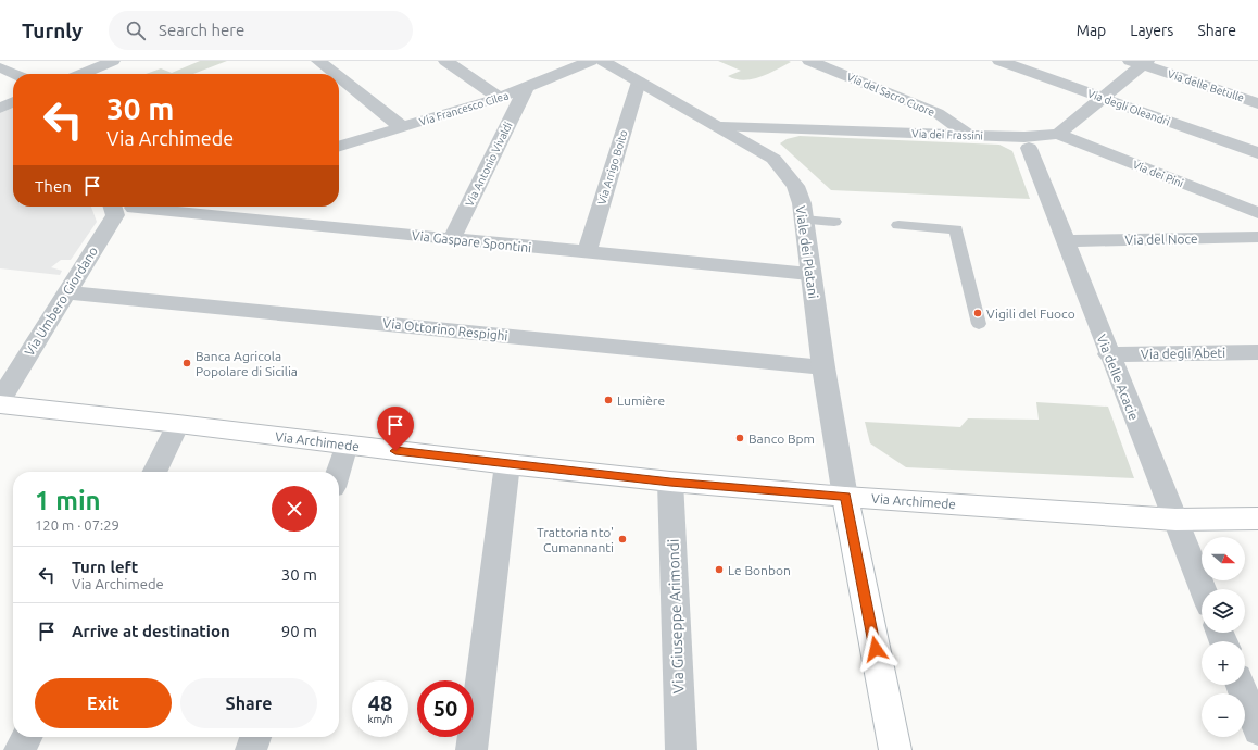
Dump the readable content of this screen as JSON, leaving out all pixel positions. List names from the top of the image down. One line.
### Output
{"streets":{"main road":["Via Archimede"],"street":["Via delle Betulle","Via del Sacro Cuore","Via degli Oleandri","Via Francesco Cilea","Via dei Frassini","Via Antonio Vivaldi","Via Arrigo Boito","Via dei Pini","Via del Noce","Via Gaspare Spontini","Viale dei Platani","Via Umbero Giordano","Via Ottorino Respighi","Via degli Abeti","Via delle Acacie","Via Giuseppe Arimondi"]},"crossings":[["Via del Sacro Cuore","Via dei Frassini"],["Via Francesco Cilea","Via Antonio Vivaldi"],["Via dei Frassini","Via dei Pini"],["Via dei Frassini","Viale dei Platani"],["Via Antonio Vivaldi","Via Gaspare Spontini"],["Via Arrigo Boito","Via Gaspare Spontini"],["Via Arrigo Boito","Viale dei Platani"],["Via del Noce","Via delle Acacie"],["Via Gaspare Spontini","Viale dei Platani"],["Via Gaspare Spontini","Via Umbero Giordano"],["Viale dei Platani","Via Ottorino Respighi"],["Viale dei Platani","Via Archimede"],["Via Umbero Giordano","Via Ottorino Respighi"],["Via Umbero Giordano","Via Archimede"],["Via degli Abeti","Via delle Acacie"],["Via delle Acacie","Via Archimede"],["Via Archimede","Via Giuseppe Arimondi"]],"places":["Vigili del Fuoco","Banca Agricola Popolare di Sicilia","Lumière","Banco Bpm","Trattoria nto' Cumannanti","Le Bonbon"],"north":"right","page":{"header":"Turnly","search":"Search here","nav":["Map","Layers","Share"],"turn":["30 m","Via Archimede"],"then":"Then","heading":["1 min","120 m · 07:29"],"map_buttons":["+","−"],"list":[{"name":"Turn left","note":"Via Archimede","value":"30 m"},{"name":"Arrive at destination","value":"90 m"}],"buttons":["Exit","Share"],"speed":"48 km/h","limit":"50"}}
